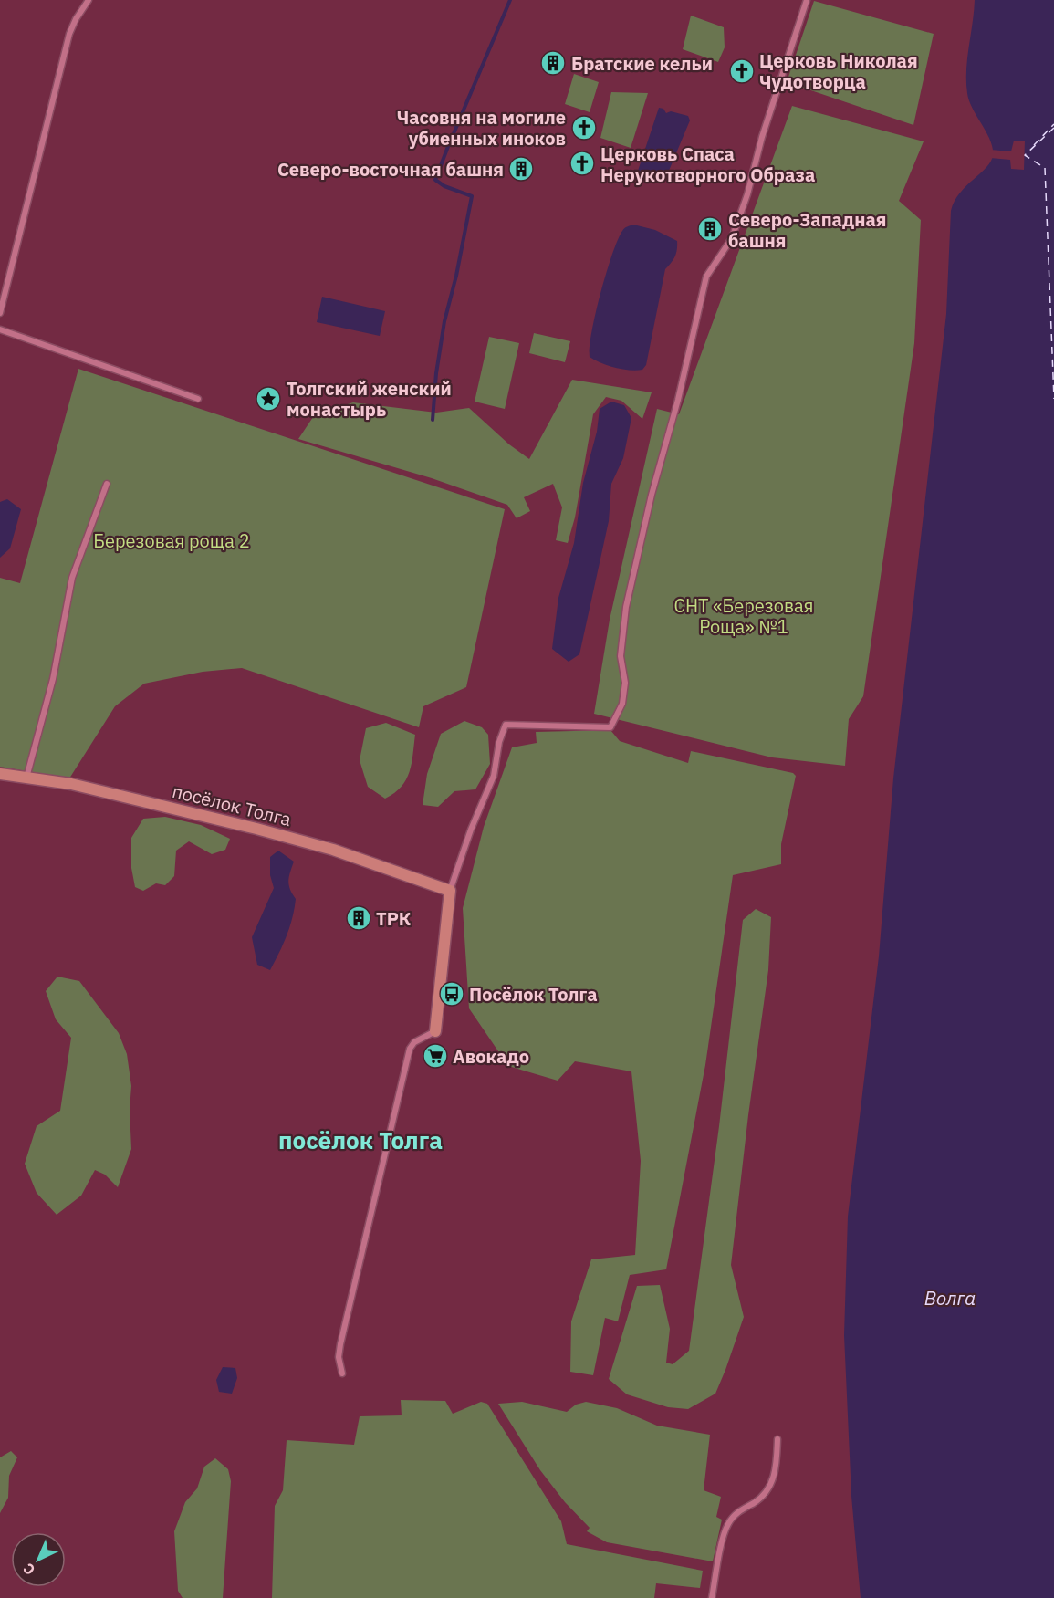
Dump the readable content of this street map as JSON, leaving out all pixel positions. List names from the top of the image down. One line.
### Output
{"streets":{"street":["посёлок Толга"]},"districts":["посёлок Толга"],"water":["Волга"],"parks":["Березовая роща 2","СНТ «Березовая Роща» №1"],"places":{"building":["Братские кельи","Северо-восточная башня","Северо-Западная башня","ТРК"],"church":["Церковь Николая Чудотворца","Часовня на могиле убиенных иноков","Церковь Спаса Нерукотворного Образа"],"place":["Толгский женский монастырь"],"bus stop":["Посёлок Толга"],"supermarket":["Авокадо"]},"north":"bottom left"}
